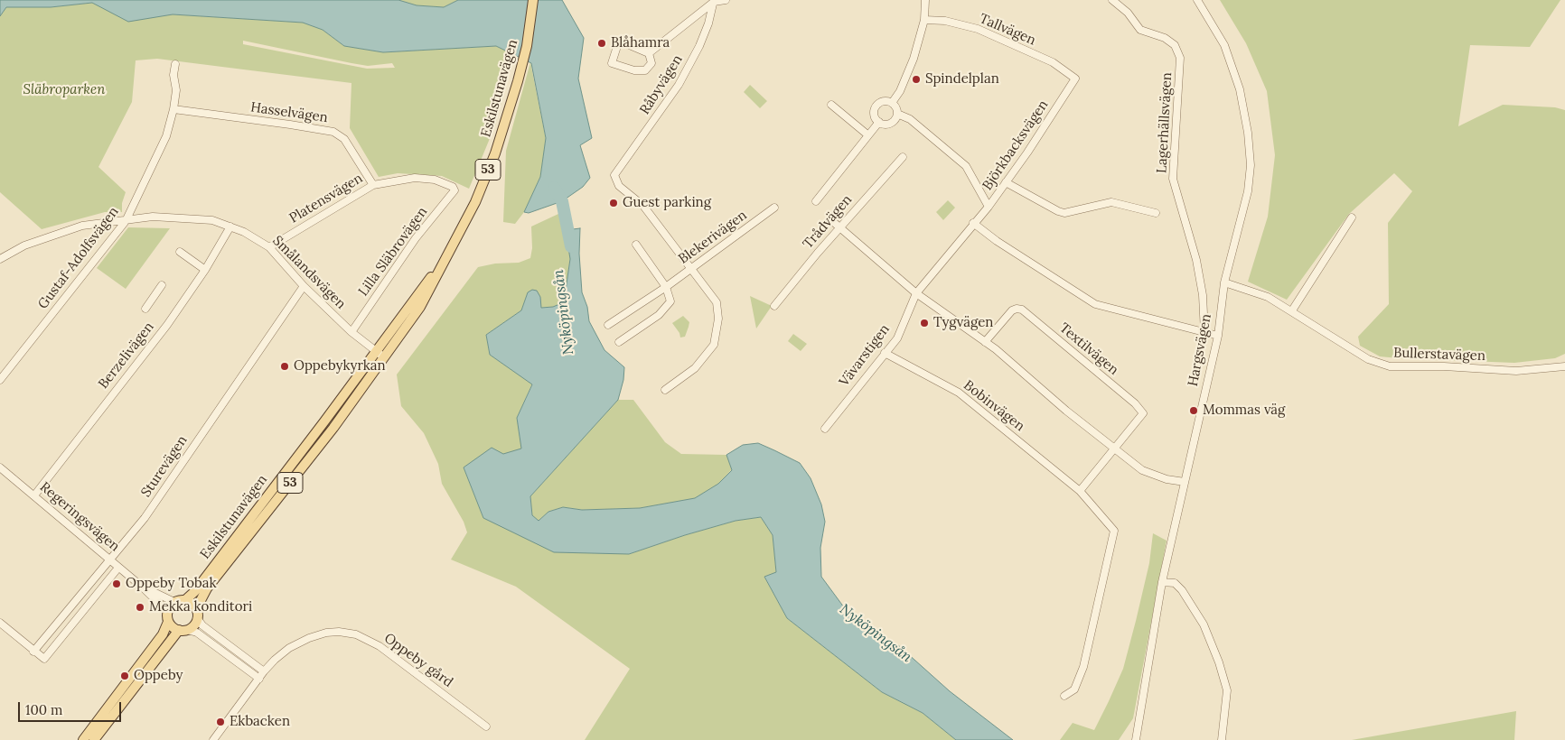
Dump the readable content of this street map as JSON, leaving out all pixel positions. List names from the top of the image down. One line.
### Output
{"streets":{"main road":["Eskilstunavägen","53"],"street":["Tallvägen","Råbyvägen","Hasselvägen","Lagerhällsvägen","Björkbacksvägen","Platensvägen","Trådvägen","Blekerivägen","Lilla Släbrovägen","Gustaf-Adolfsvägen","Smålandsvägen","Textilvägen","Hargsvägen","Bullerstavägen","Berzelivägen","Vävarstigen","Bobinvägen","Sturevägen","Regeringsvägen","Oppeby gård"]},"crossings":[["Tallvägen","Björkbacksvägen"],["Råbyvägen","Blekerivägen"],["Eskilstunavägen","53"],["Eskilstunavägen","Smålandsvägen"],["Eskilstunavägen","Regeringsvägen"],["Hasselvägen","Platensvägen"],["Hasselvägen","Gustaf-Adolfsvägen"],["53","Regeringsvägen"],["Platensvägen","Lilla Släbrovägen"],["Platensvägen","Smålandsvägen"],["Lilla Släbrovägen","Smålandsvägen"],["Gustaf-Adolfsvägen","Smålandsvägen"],["Smålandsvägen","Berzelivägen"],["Smålandsvägen","Sturevägen"],["Hargsvägen","Bullerstavägen"],["Berzelivägen","Regeringsvägen"],["Vävarstigen","Bobinvägen"],["Sturevägen","Regeringsvägen"]],"water":["Nyköpingsån"],"parks":["Släbroparken"],"places":["Blåhamra","Spindelplan","Guest parking","Tygvägen","Oppebykyrkan","Mommas väg","Oppeby Tobak","Mekka konditori","Oppeby","Ekbacken"],"scale_bar":"100 m"}
